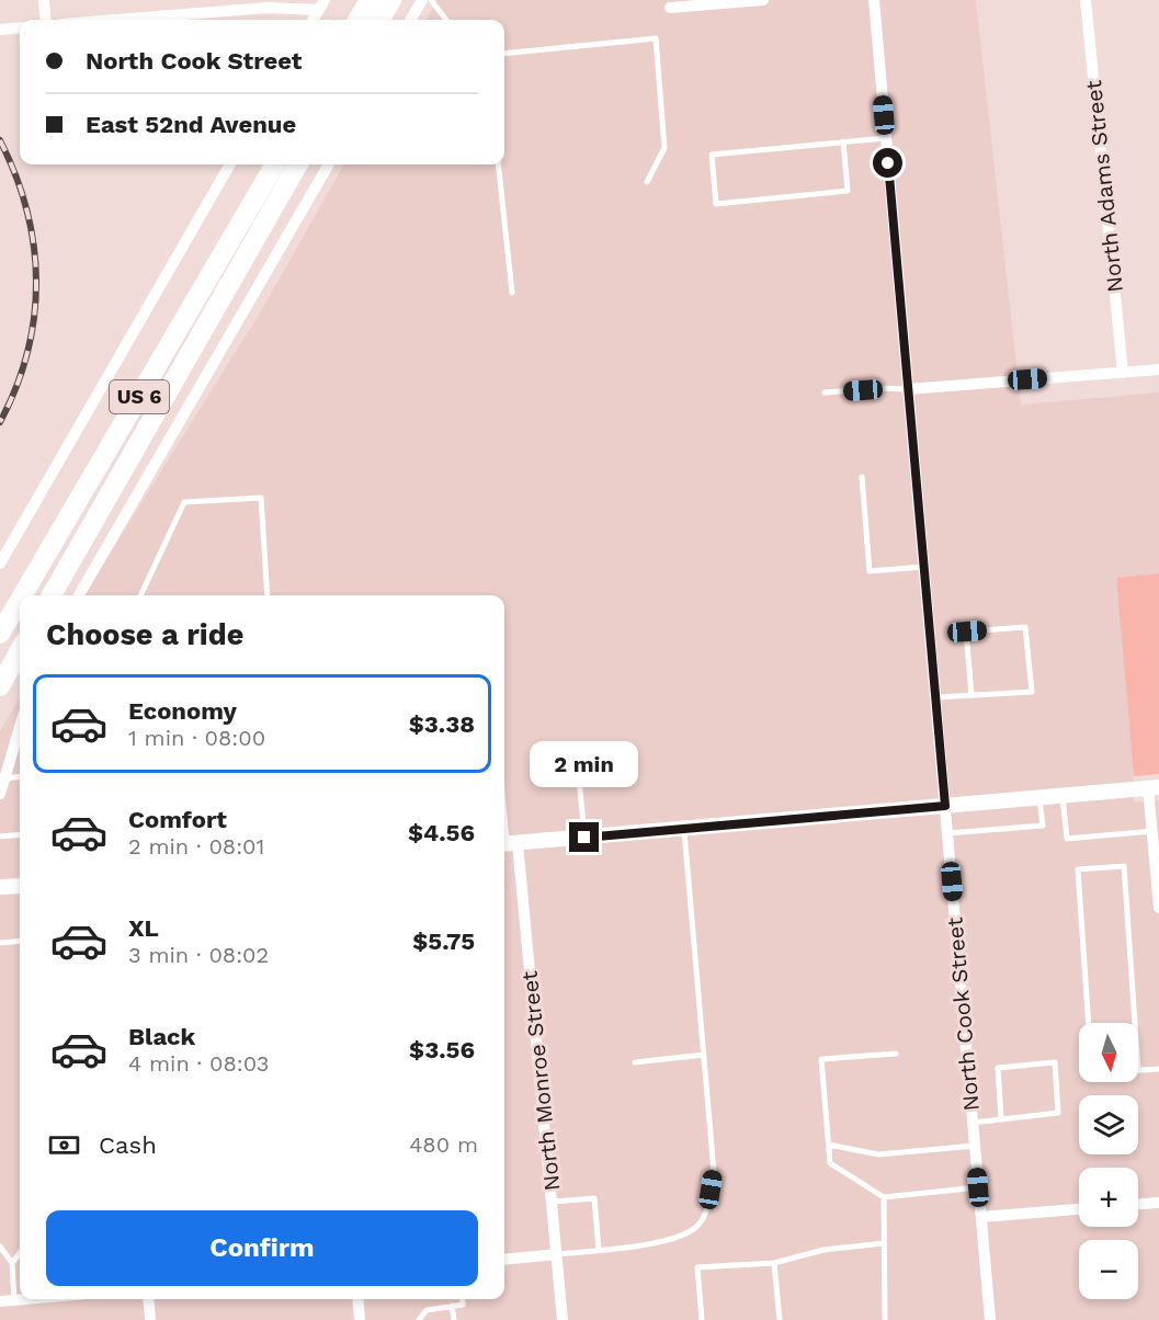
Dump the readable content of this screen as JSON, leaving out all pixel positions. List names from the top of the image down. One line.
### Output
{"streets":{"highway":["US 6"],"street":["North Adams Street","North Cook Street","North Monroe Street"]},"north":"bottom","page":{"banner":["North Cook Street","East 52nd Avenue"],"heading":"Choose a ride","list":[{"name":"Economy","note":"1 min · 08:00","value":"$3.38"},{"name":"Comfort","note":"2 min · 08:01","value":"$4.56"},{"name":"XL","note":"3 min · 08:02","value":"$5.75"},{"name":"Black","note":"4 min · 08:03","value":"$3.56"}],"bubble":"2 min","map_buttons":["+","−"],"pay":["Cash","480 m"],"buttons":"Confirm"}}
